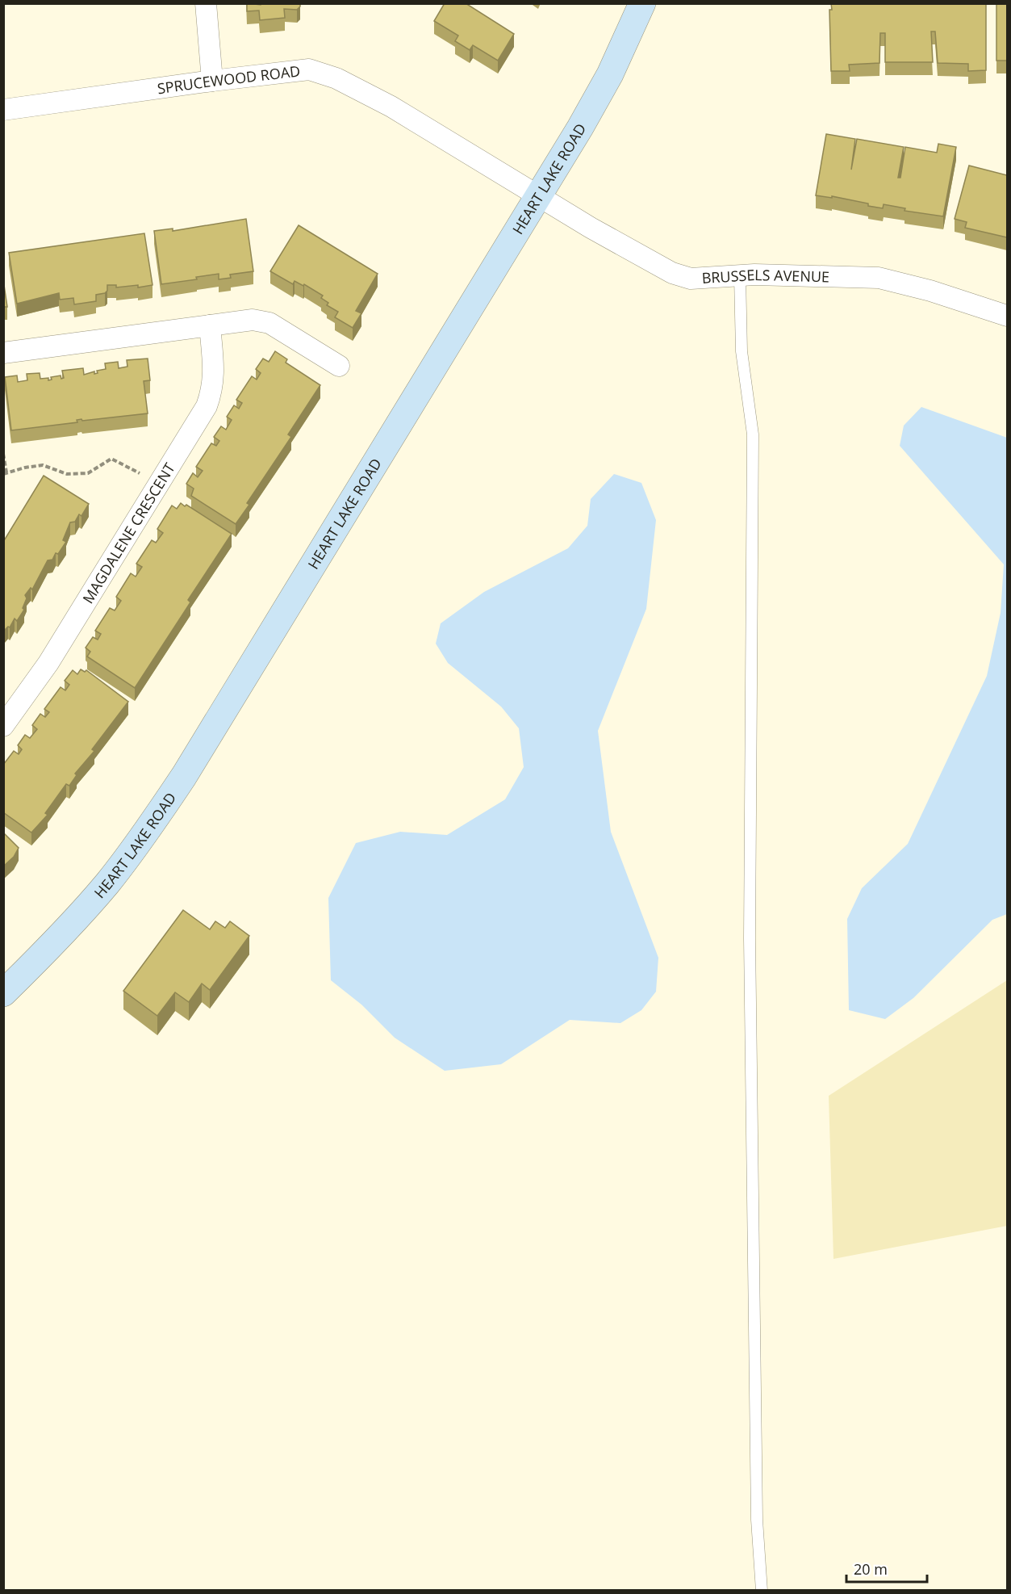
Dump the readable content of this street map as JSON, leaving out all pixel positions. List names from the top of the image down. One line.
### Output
{"streets":{"street":["SPRUCEWOOD ROAD","HEART LAKE ROAD","BRUSSELS AVENUE","MAGDALENE CRESCENT"]},"crossings":[["SPRUCEWOOD ROAD","HEART LAKE ROAD"],["SPRUCEWOOD ROAD","BRUSSELS AVENUE"],["HEART LAKE ROAD","BRUSSELS AVENUE"]],"scale_bar":"20 m"}
